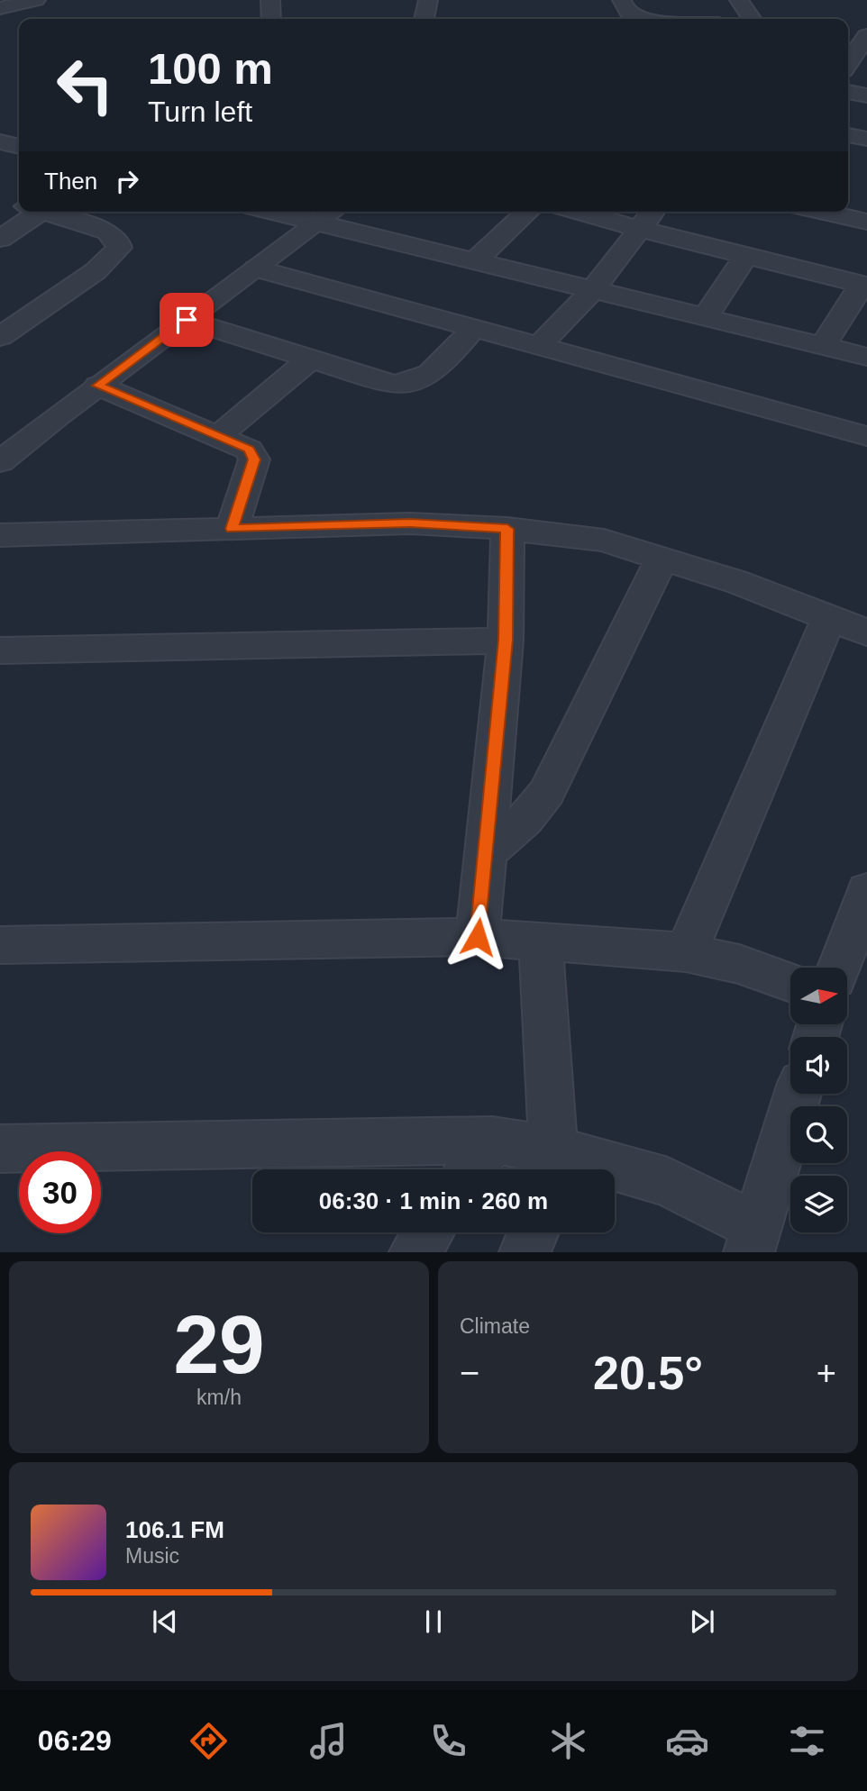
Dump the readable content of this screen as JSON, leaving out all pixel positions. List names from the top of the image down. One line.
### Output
{"north":"right","page":{"turn":["100 m","Turn left"],"then":"Then","limit":"30","trip":"06:30 · 1 min · 260 m","tile":[["29","km/h"],"Climate"],"heat":["−","20.5°","+"],"song":["106.1 FM","Music"],"tabs":"06:29"}}
